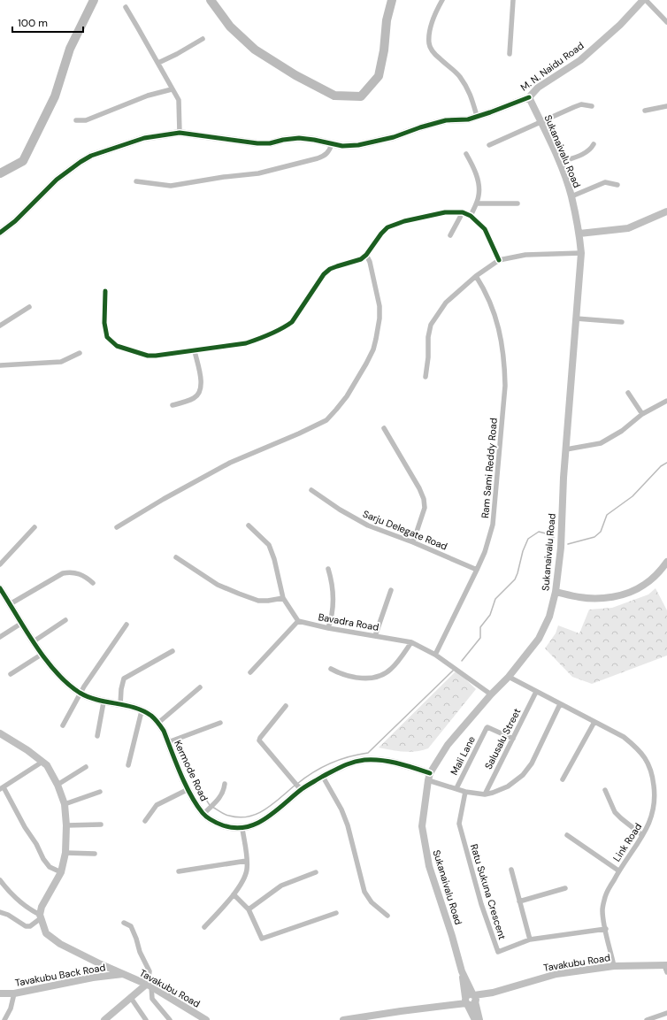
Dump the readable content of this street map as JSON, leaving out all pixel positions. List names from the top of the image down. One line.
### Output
{"streets":{"main road":["M. N. Naidu Road","Sukanaivalu Road","Kermode Road","Tavakubu Road","Tavakubu Back Road"],"street":["Ram Sami Reddy Road","Sarju Delegate Road","Bavadra Road","Salusalu Street","Mali Lane","Link Road","Ratu Sukuna Crescent"]},"crossings":[["M. N. Naidu Road","Sukanaivalu Road"],["Sukanaivalu Road","Bavadra Road"],["Sukanaivalu Road","Link Road"],["Sukanaivalu Road","Tavakubu Road"],["Ram Sami Reddy Road","Sarju Delegate Road"],["Ram Sami Reddy Road","Bavadra Road"],["Salusalu Street","Mali Lane"],["Salusalu Street","Link Road"],["Link Road","Ratu Sukuna Crescent"],["Link Road","Tavakubu Road"],["Tavakubu Road","Tavakubu Back Road"]],"scale_bar":"100 m"}
